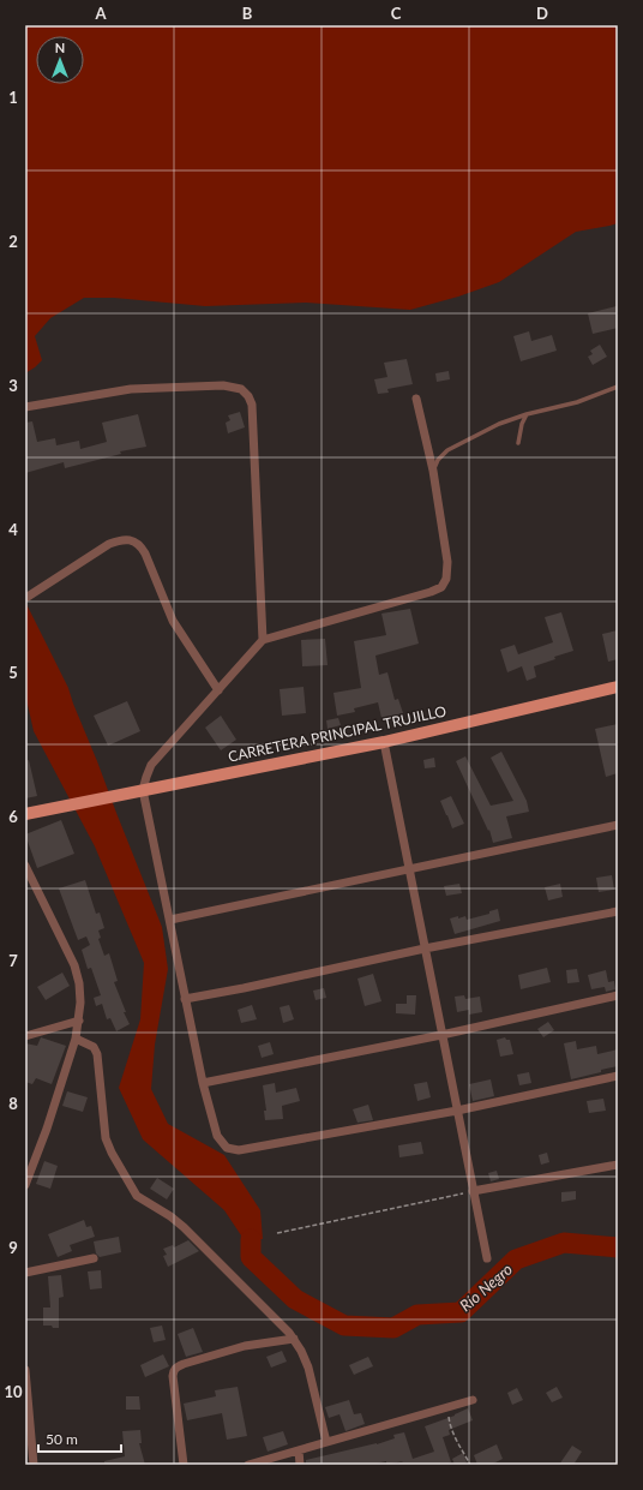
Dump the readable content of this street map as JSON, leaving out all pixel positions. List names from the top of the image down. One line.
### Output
{"streets":{"main road":["CARRETERA PRINCIPAL TRUJILLO"]},"water":["Río Negro"],"scale_bar":"50 m","north":"top","grid":{"columns":["A","B","C","D"],"rows":["1","2","3","4","5","6","7","8","9","10"]}}
